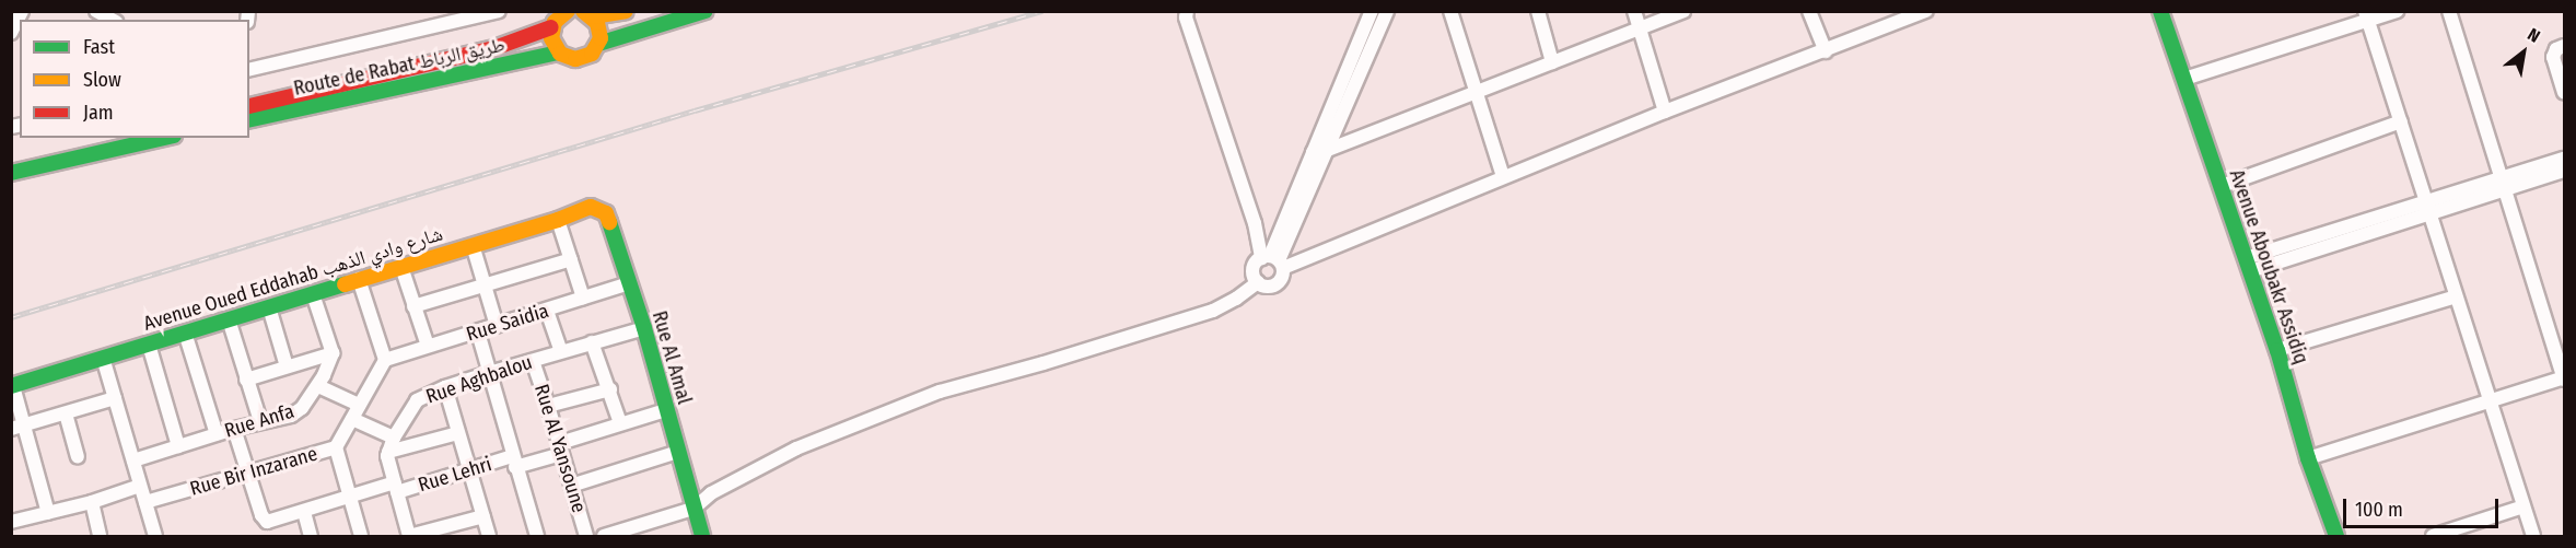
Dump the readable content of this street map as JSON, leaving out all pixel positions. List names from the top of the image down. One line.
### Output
{"streets":{"street":["Route de Rabat طريق الرباط","Avenue Aboubakr Assidiq","Avenue Oued Eddahab شارع وادي الذهب","Rue Saidia","Rue Al Amal","Rue Aghbalou","Rue Anfa","Rue Al Yansoune","Rue Bir Inzarane","Rue Lehri"]},"crossings":[["Avenue Oued Eddahab شارع وادي الذهب","Rue Al Amal"],["Rue Saidia","Rue Al Amal"],["Rue Saidia","Rue Bir Inzarane"],["Rue Al Amal","Rue Aghbalou"],["Rue Al Amal","Rue Lehri"],["Rue Aghbalou","Rue Al Yansoune"],["Rue Al Yansoune","Rue Lehri"],["Rue Bir Inzarane","Rue Lehri"]],"legend":["Fast","Slow","Jam"],"scale_bar":"100 m","north":"top right"}
